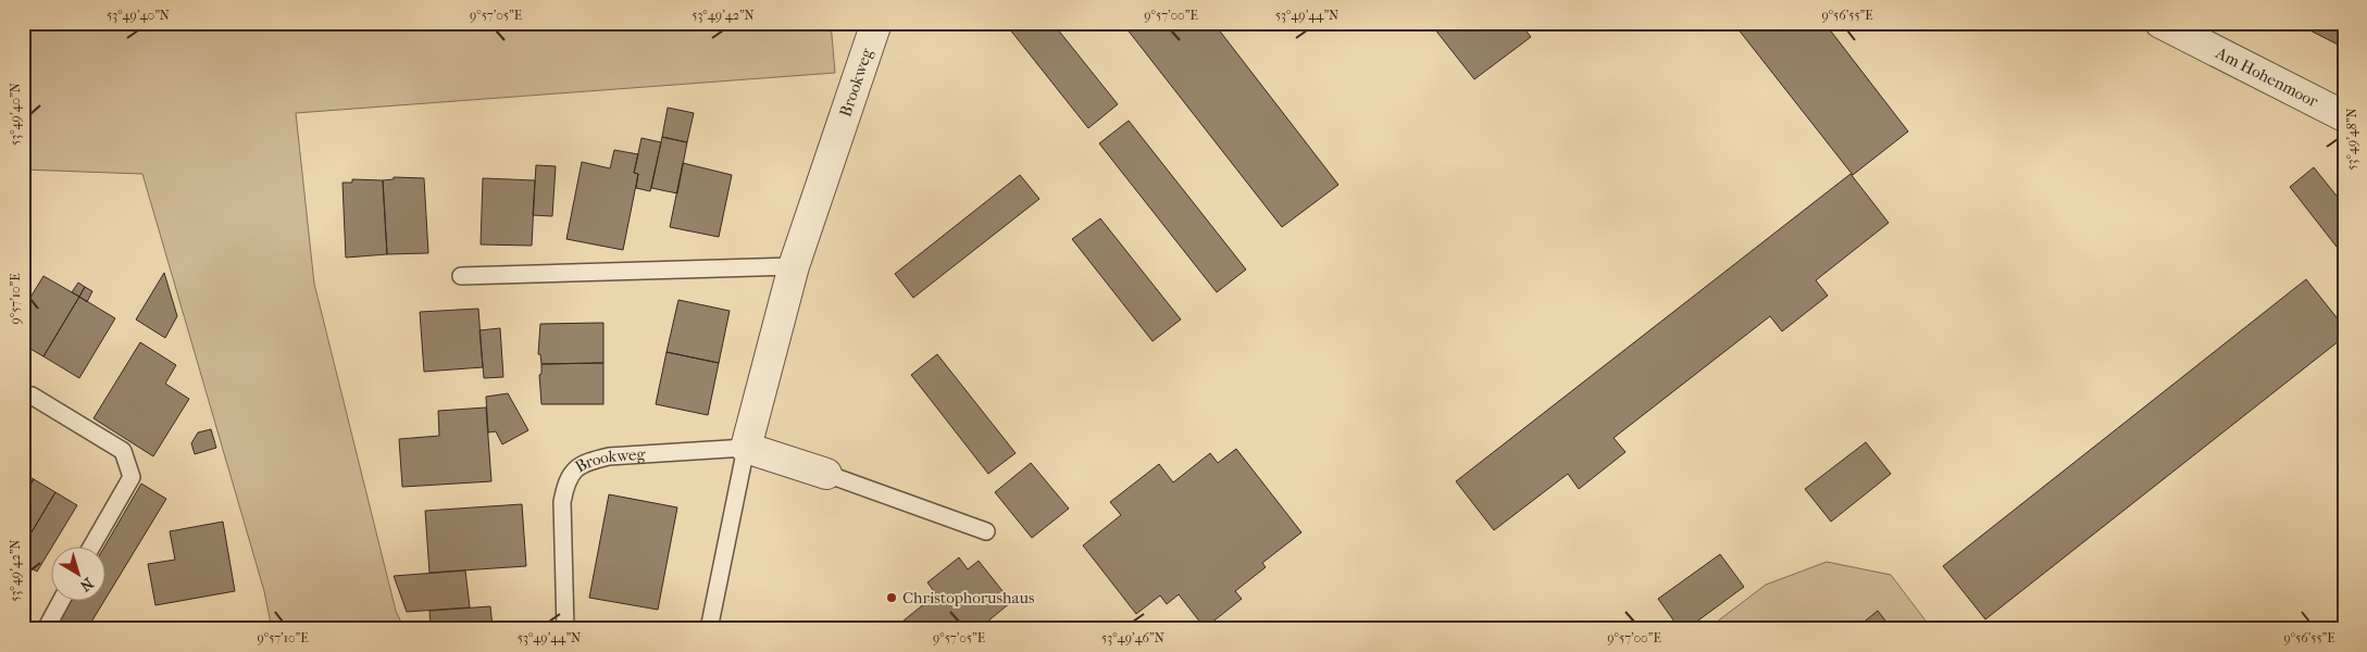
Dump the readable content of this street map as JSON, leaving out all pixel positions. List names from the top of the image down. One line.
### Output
{"streets":{"street":["Am Hohenmoor","Brookweg"]},"places":["Christophorushaus"],"north":"bottom right","coordinates":["53°49'40\"N","9°57'05\"E","53°49'42\"N","9°57'00\"E","53°49'44\"N","9°56'55\"E","53°49'48\"N","9°57'10\"E","53°49'46\"N"]}
